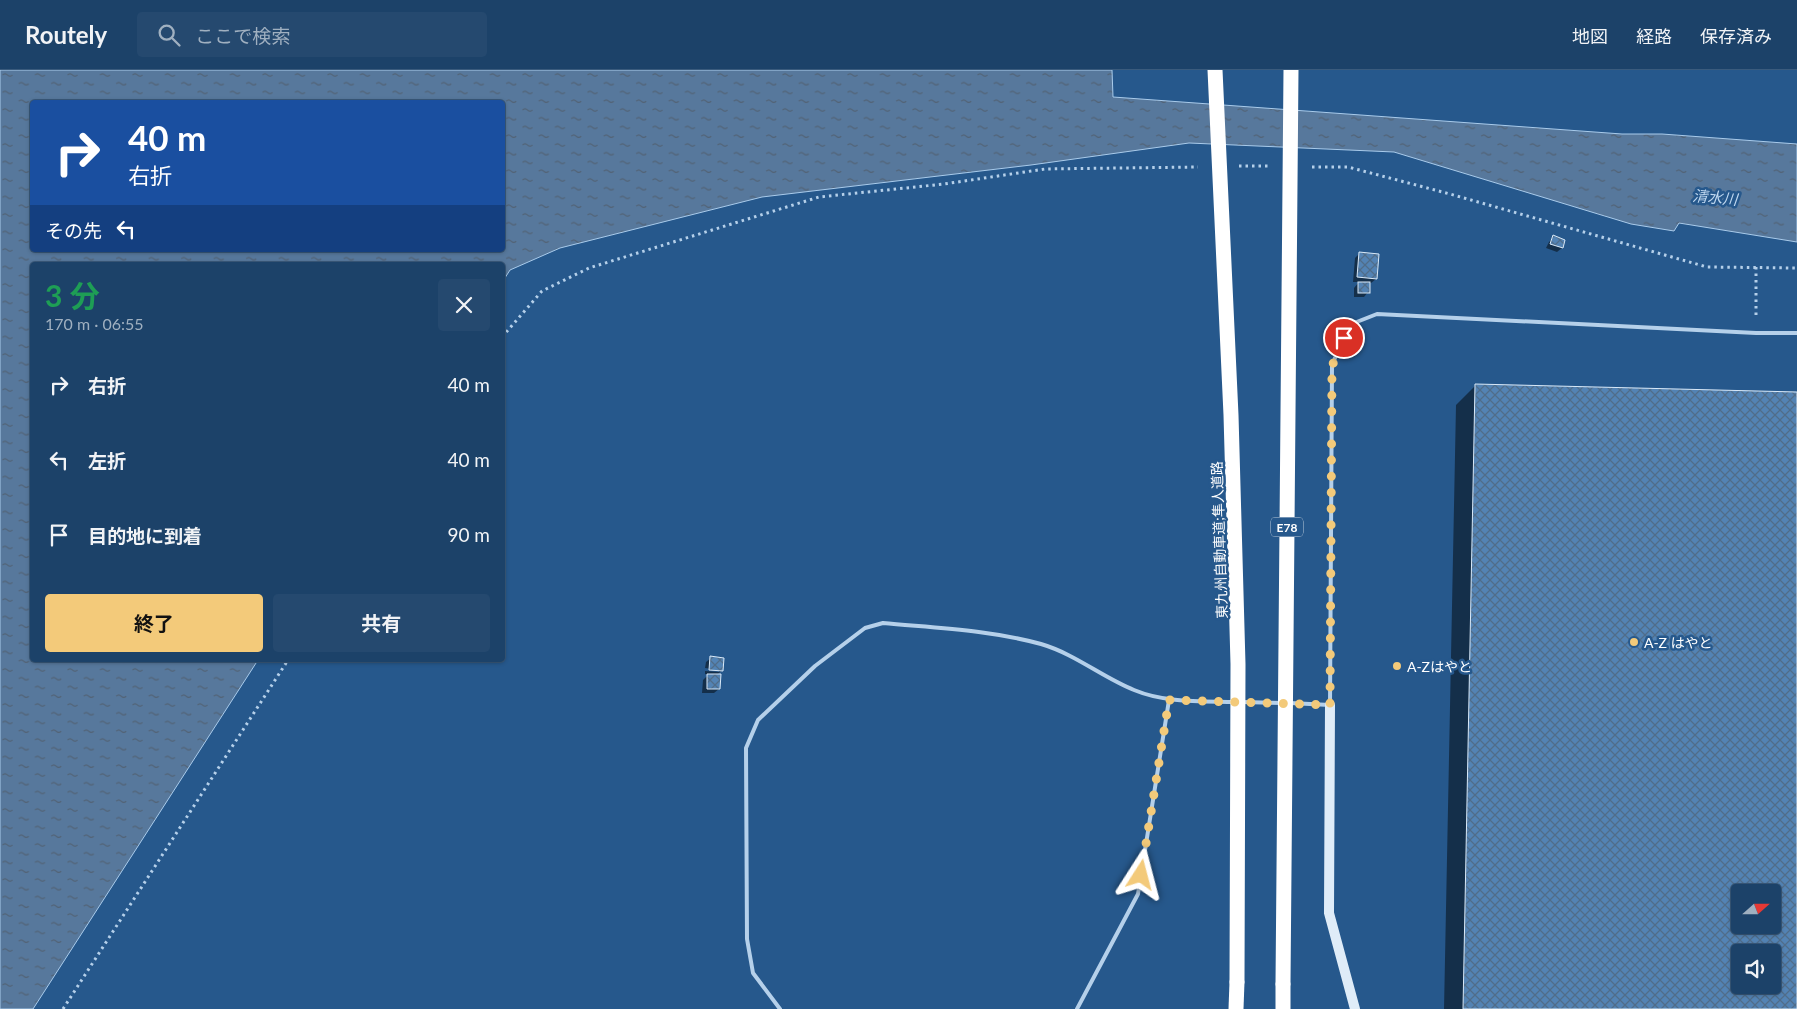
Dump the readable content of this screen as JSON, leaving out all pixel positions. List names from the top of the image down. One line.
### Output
{"streets":{"highway":["E78","東九州自動車道;隼人道路"]},"water":["清水川"],"places":["A-Z はやと","A-Zはやと"],"north":"right","page":{"header":"Routely","search":"ここで検索","nav":["地図","経路","保存済み"],"turn":["40 m","右折"],"then":"その先","heading":["3 分","170 m · 06:55"],"list":[{"name":"右折","value":"40 m"},{"name":"左折","value":"40 m"},{"name":"目的地に到着","value":"90 m"}],"buttons":["終了","共有"]}}
